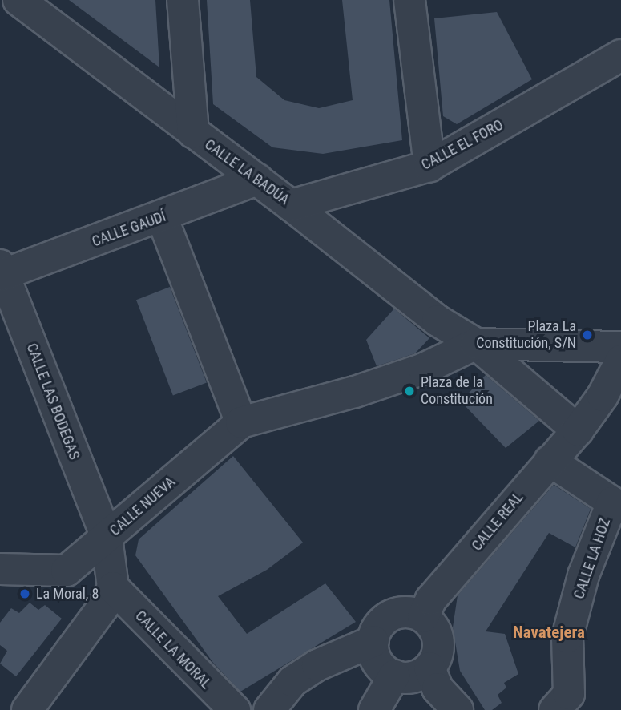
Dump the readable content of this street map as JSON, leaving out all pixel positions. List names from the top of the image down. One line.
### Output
{"streets":{"street":["CALLE EL FORO","CALLE LA BADÚA","CALLE GAUDÍ","CALLE LAS BODEGAS","CALLE NUEVA","CALLE REAL","CALLE LA HOZ","CALLE LA MORAL"]},"crossings":[["CALLE EL FORO","CALLE LA BADÚA"],["CALLE LA BADÚA","CALLE GAUDÍ"],["CALLE LA BADÚA","CALLE NUEVA"],["CALLE LA BADÚA","CALLE REAL"],["CALLE GAUDÍ","CALLE LAS BODEGAS"],["CALLE LAS BODEGAS","CALLE NUEVA"],["CALLE NUEVA","CALLE LA MORAL"]],"districts":["Navatejera"],"places":["Plaza La Constitución, S/N","Plaza de la Constitución","La Moral, 8"]}
